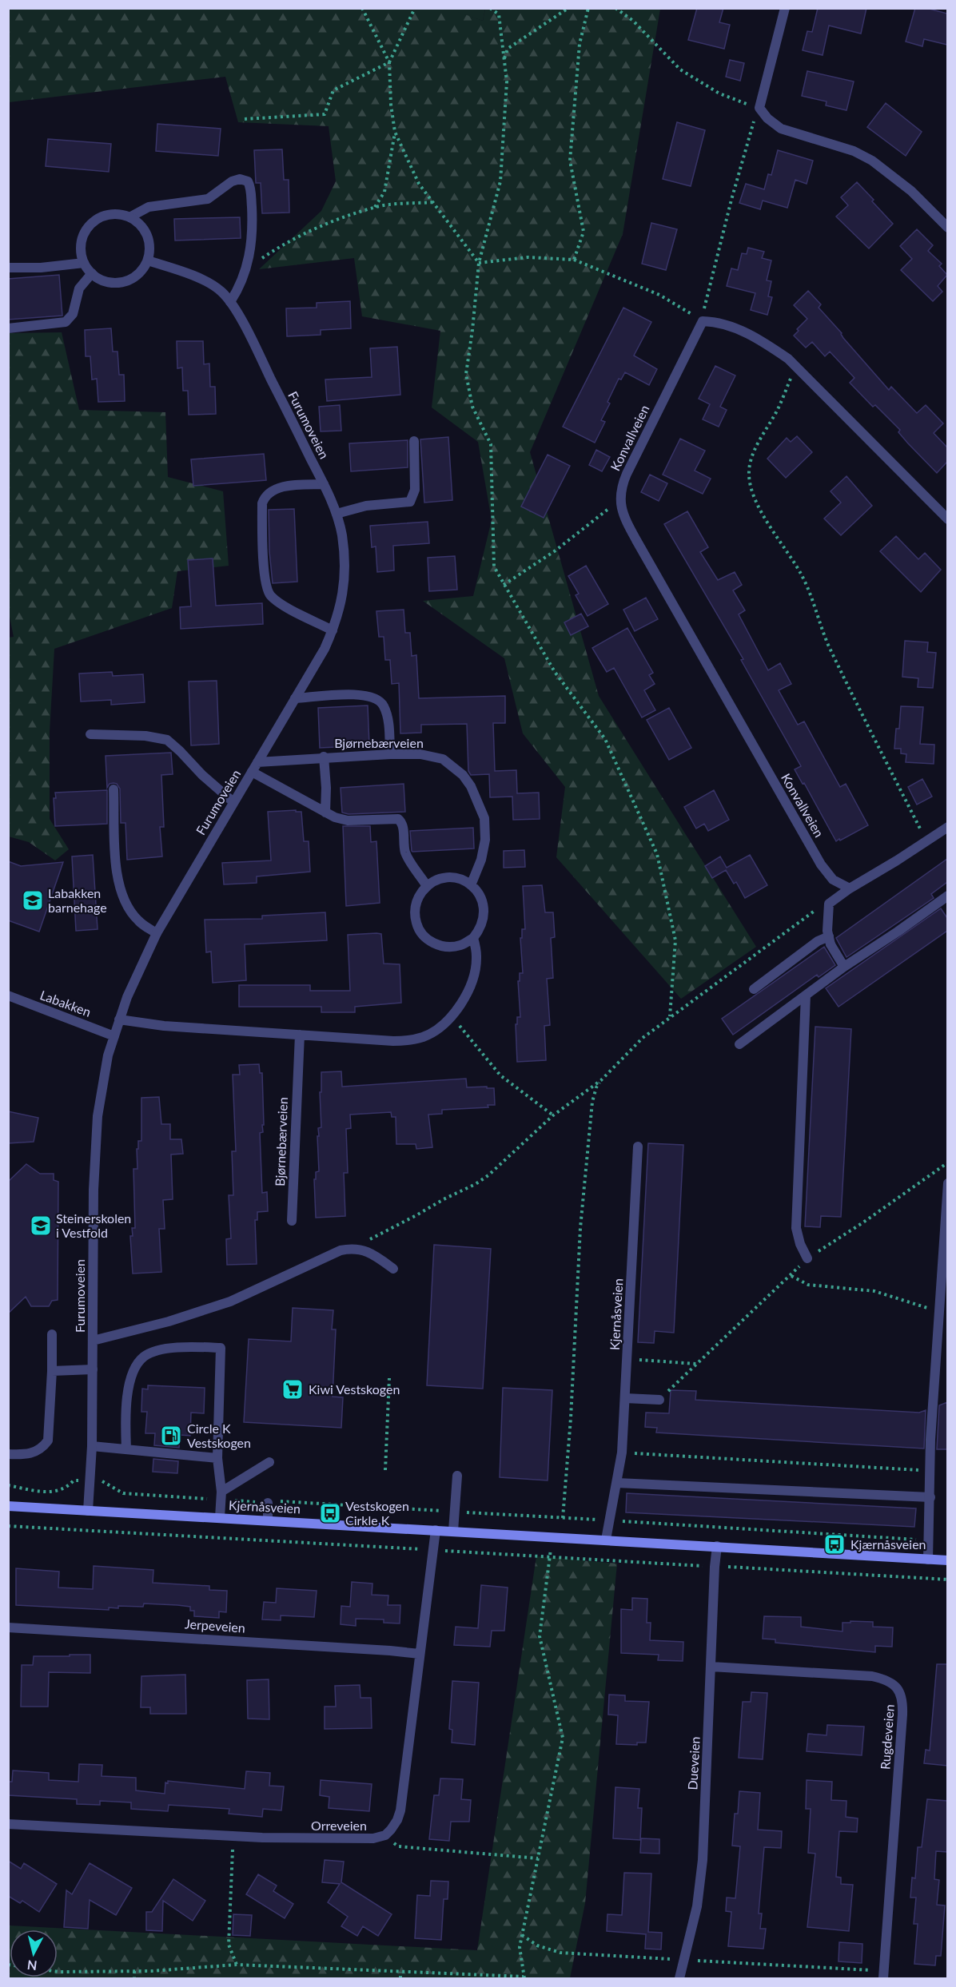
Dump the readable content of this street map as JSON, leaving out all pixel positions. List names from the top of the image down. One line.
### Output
{"streets":{"main road":["Kjernåsveien"],"street":["Furumoveien","Konvallveien","Bjørnebærveien","Labakken","Jerpeveien","Rugdeveien","Dueveien","Orreveien"]},"crossings":[["Furumoveien","Bjørnebærveien"],["Furumoveien","Labakken"],["Furumoveien","Kjernåsveien"],["Kjernåsveien","Dueveien"],["Kjernåsveien","Orreveien"],["Jerpeveien","Orreveien"],["Rugdeveien","Dueveien"]],"places":{"school or university":["Labakken barnehage","Steinerskolen i Vestfold"],"supermarket":["Kiwi Vestskogen"],"fuel station":["Circle K Vestskogen"],"bus stop":["Vestskogen Cirkle K","Kjærnåsveien"]},"north":"bottom"}
